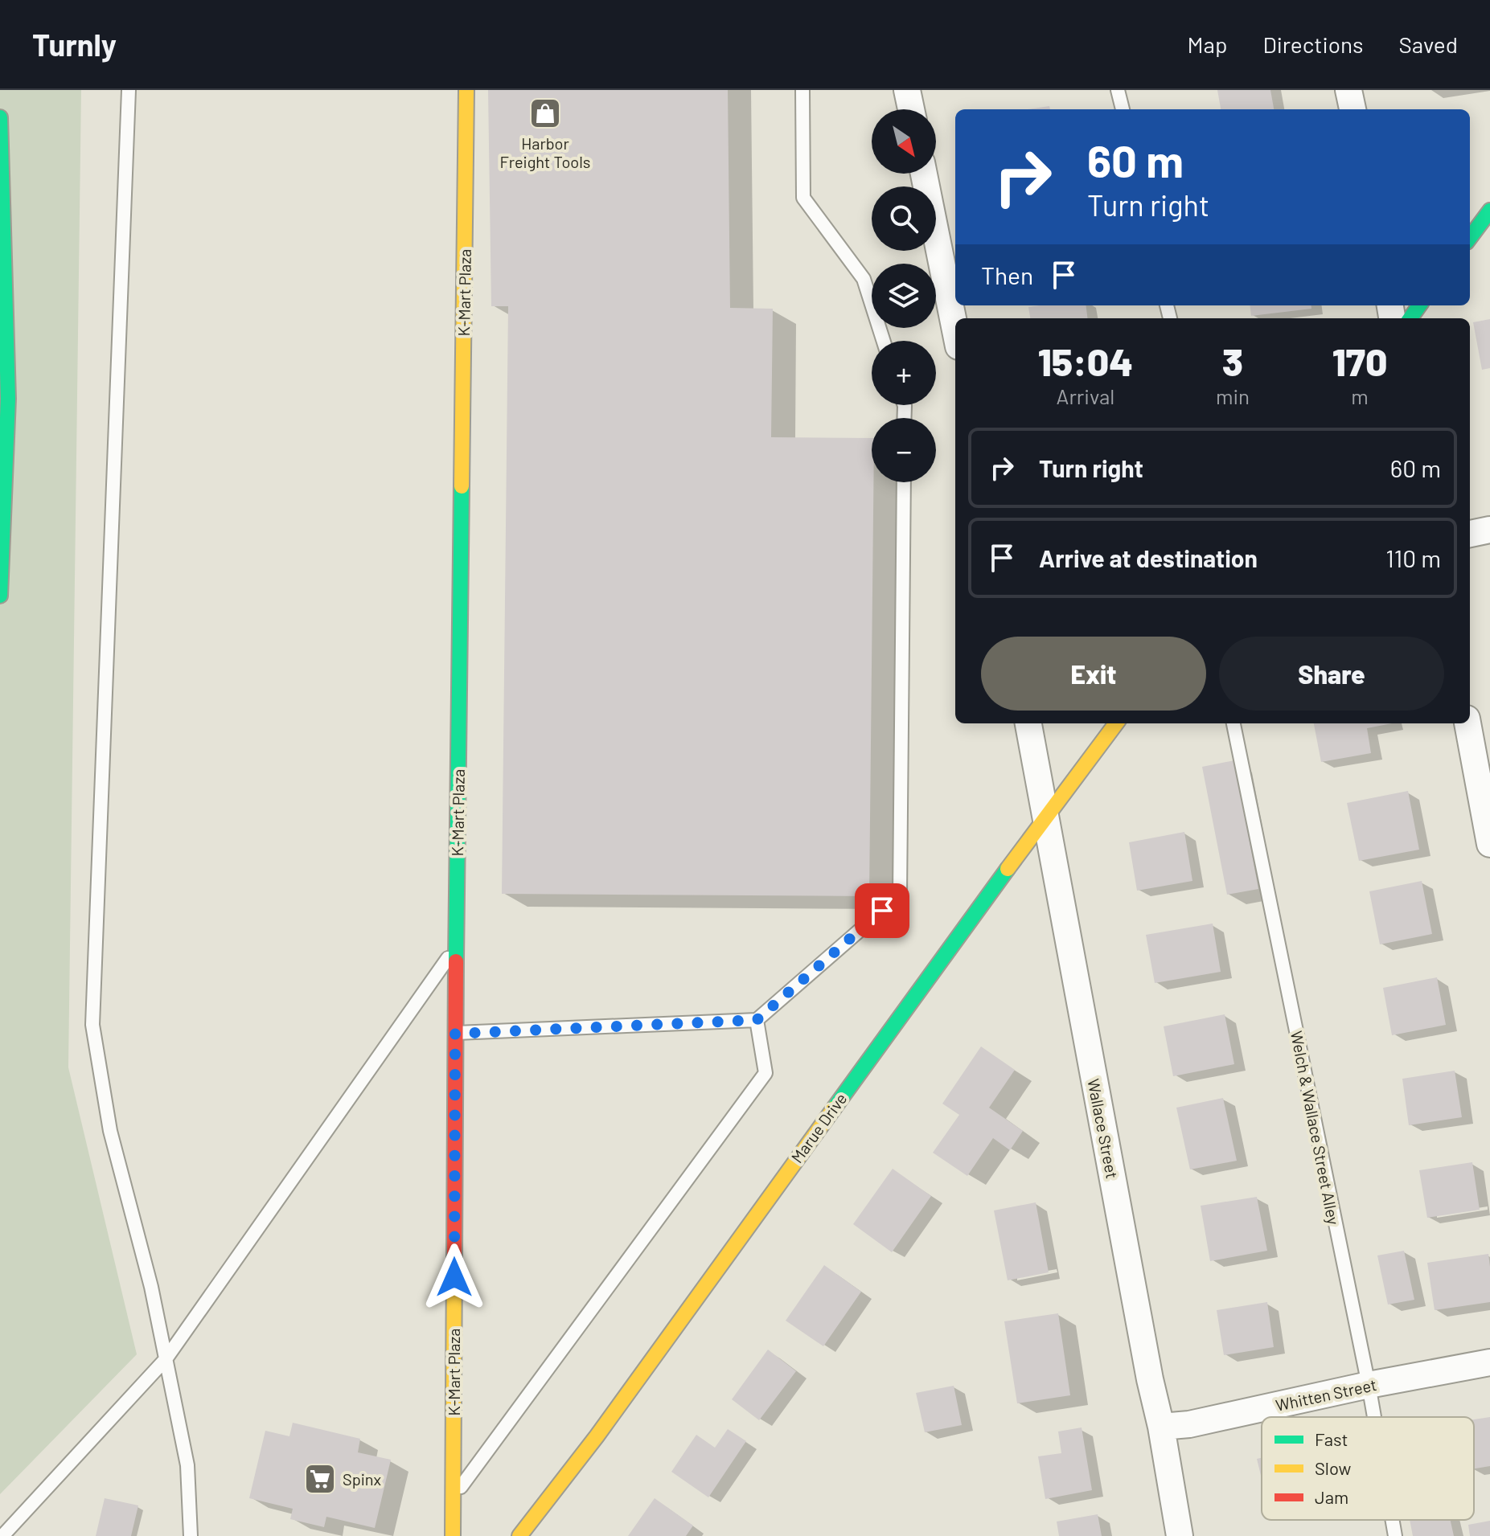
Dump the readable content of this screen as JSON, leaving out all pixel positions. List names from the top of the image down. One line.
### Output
{"streets":{"main road":["K-Mart Plaza","Marue Drive"],"street":["Wallace Street","Whitten Street"],"lane":["Welch & Wallace Street Alley"]},"crossings":[["Marue Drive","Wallace Street"],["Welch & Wallace Street Alley","Whitten Street"],["Wallace Street","Whitten Street"]],"places":{"shop":["Harbor Freight Tools"],"supermarket":["Spinx"]},"legend":["Fast","Slow","Jam"],"north":"bottom right","page":{"header":"Turnly","nav":["Map","Directions","Saved"],"map_buttons":["+","−"],"turn":["60 m","Turn right"],"then":"Then","eta":["15:04","Arrival","3","min","170","m"],"list":[{"name":"Turn right","value":"60 m"},{"name":"Arrive at destination","value":"110 m"}],"buttons":["Exit","Share"]}}
